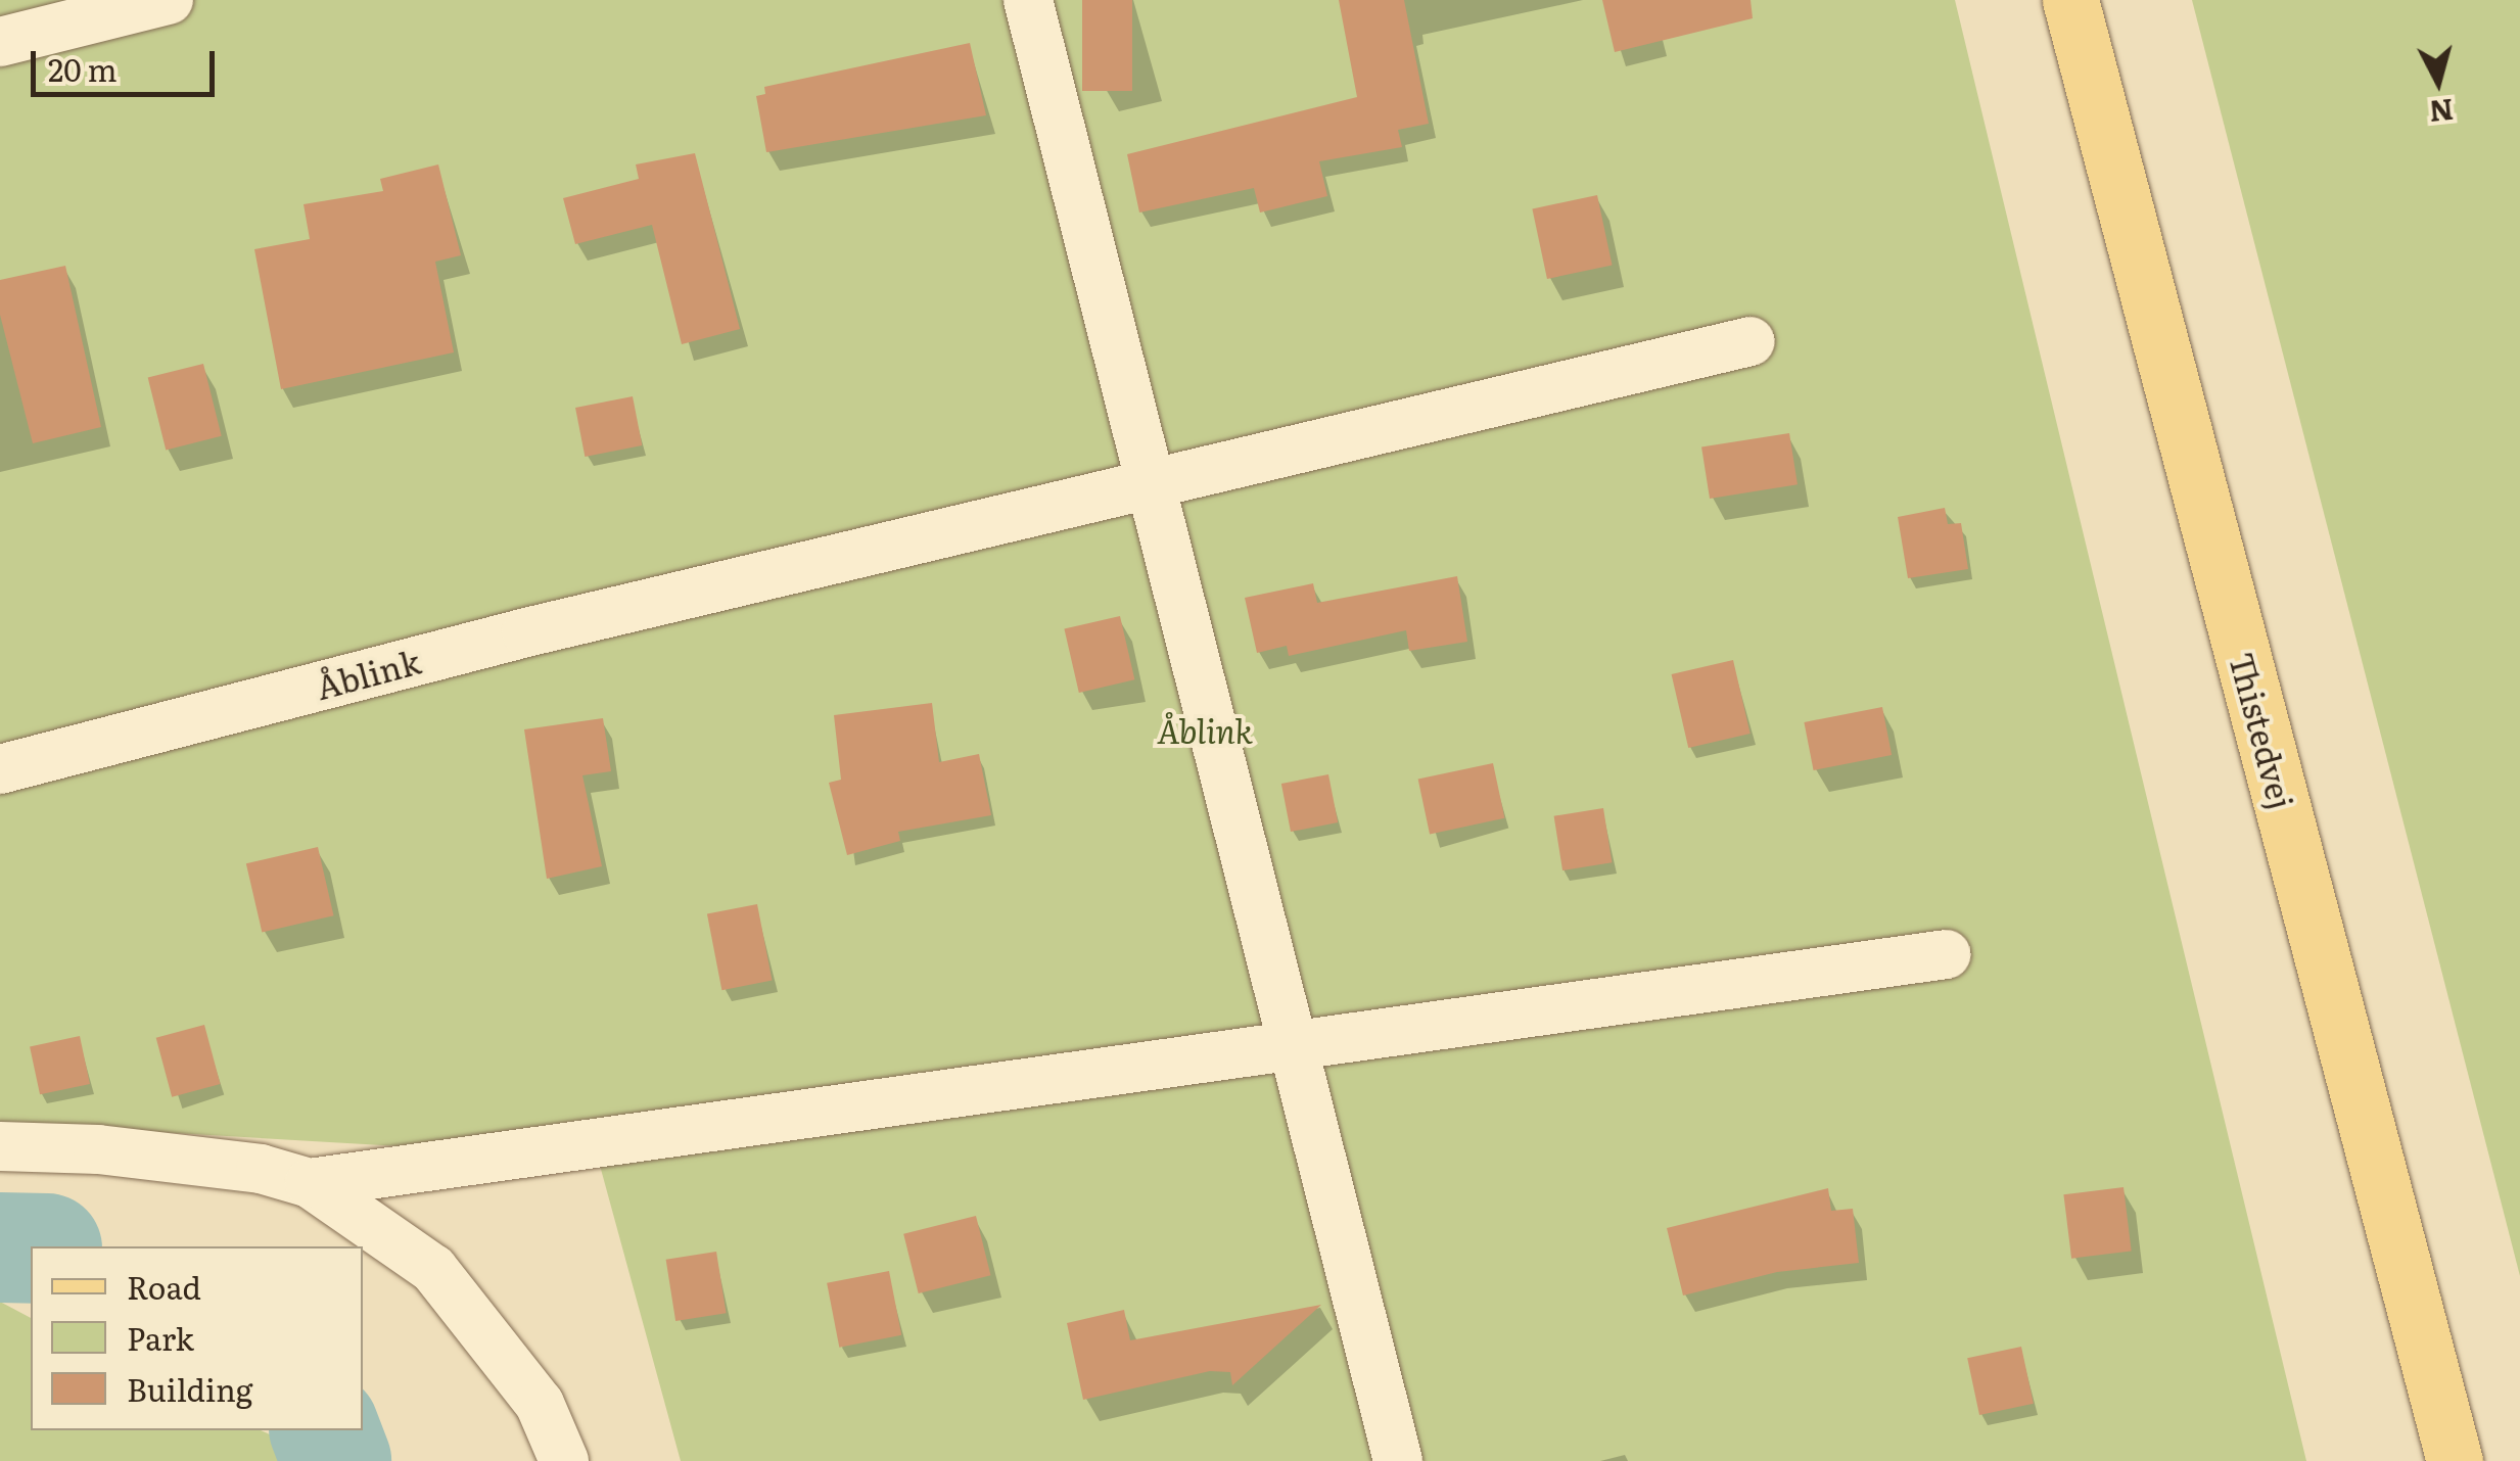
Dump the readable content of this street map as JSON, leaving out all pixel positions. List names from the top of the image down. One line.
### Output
{"streets":{"main road":["Thistedvej"],"street":["Åblink"]},"parks":["Åblink"],"legend":["Road","Park","Building"],"scale_bar":"20 m","north":"bottom"}
